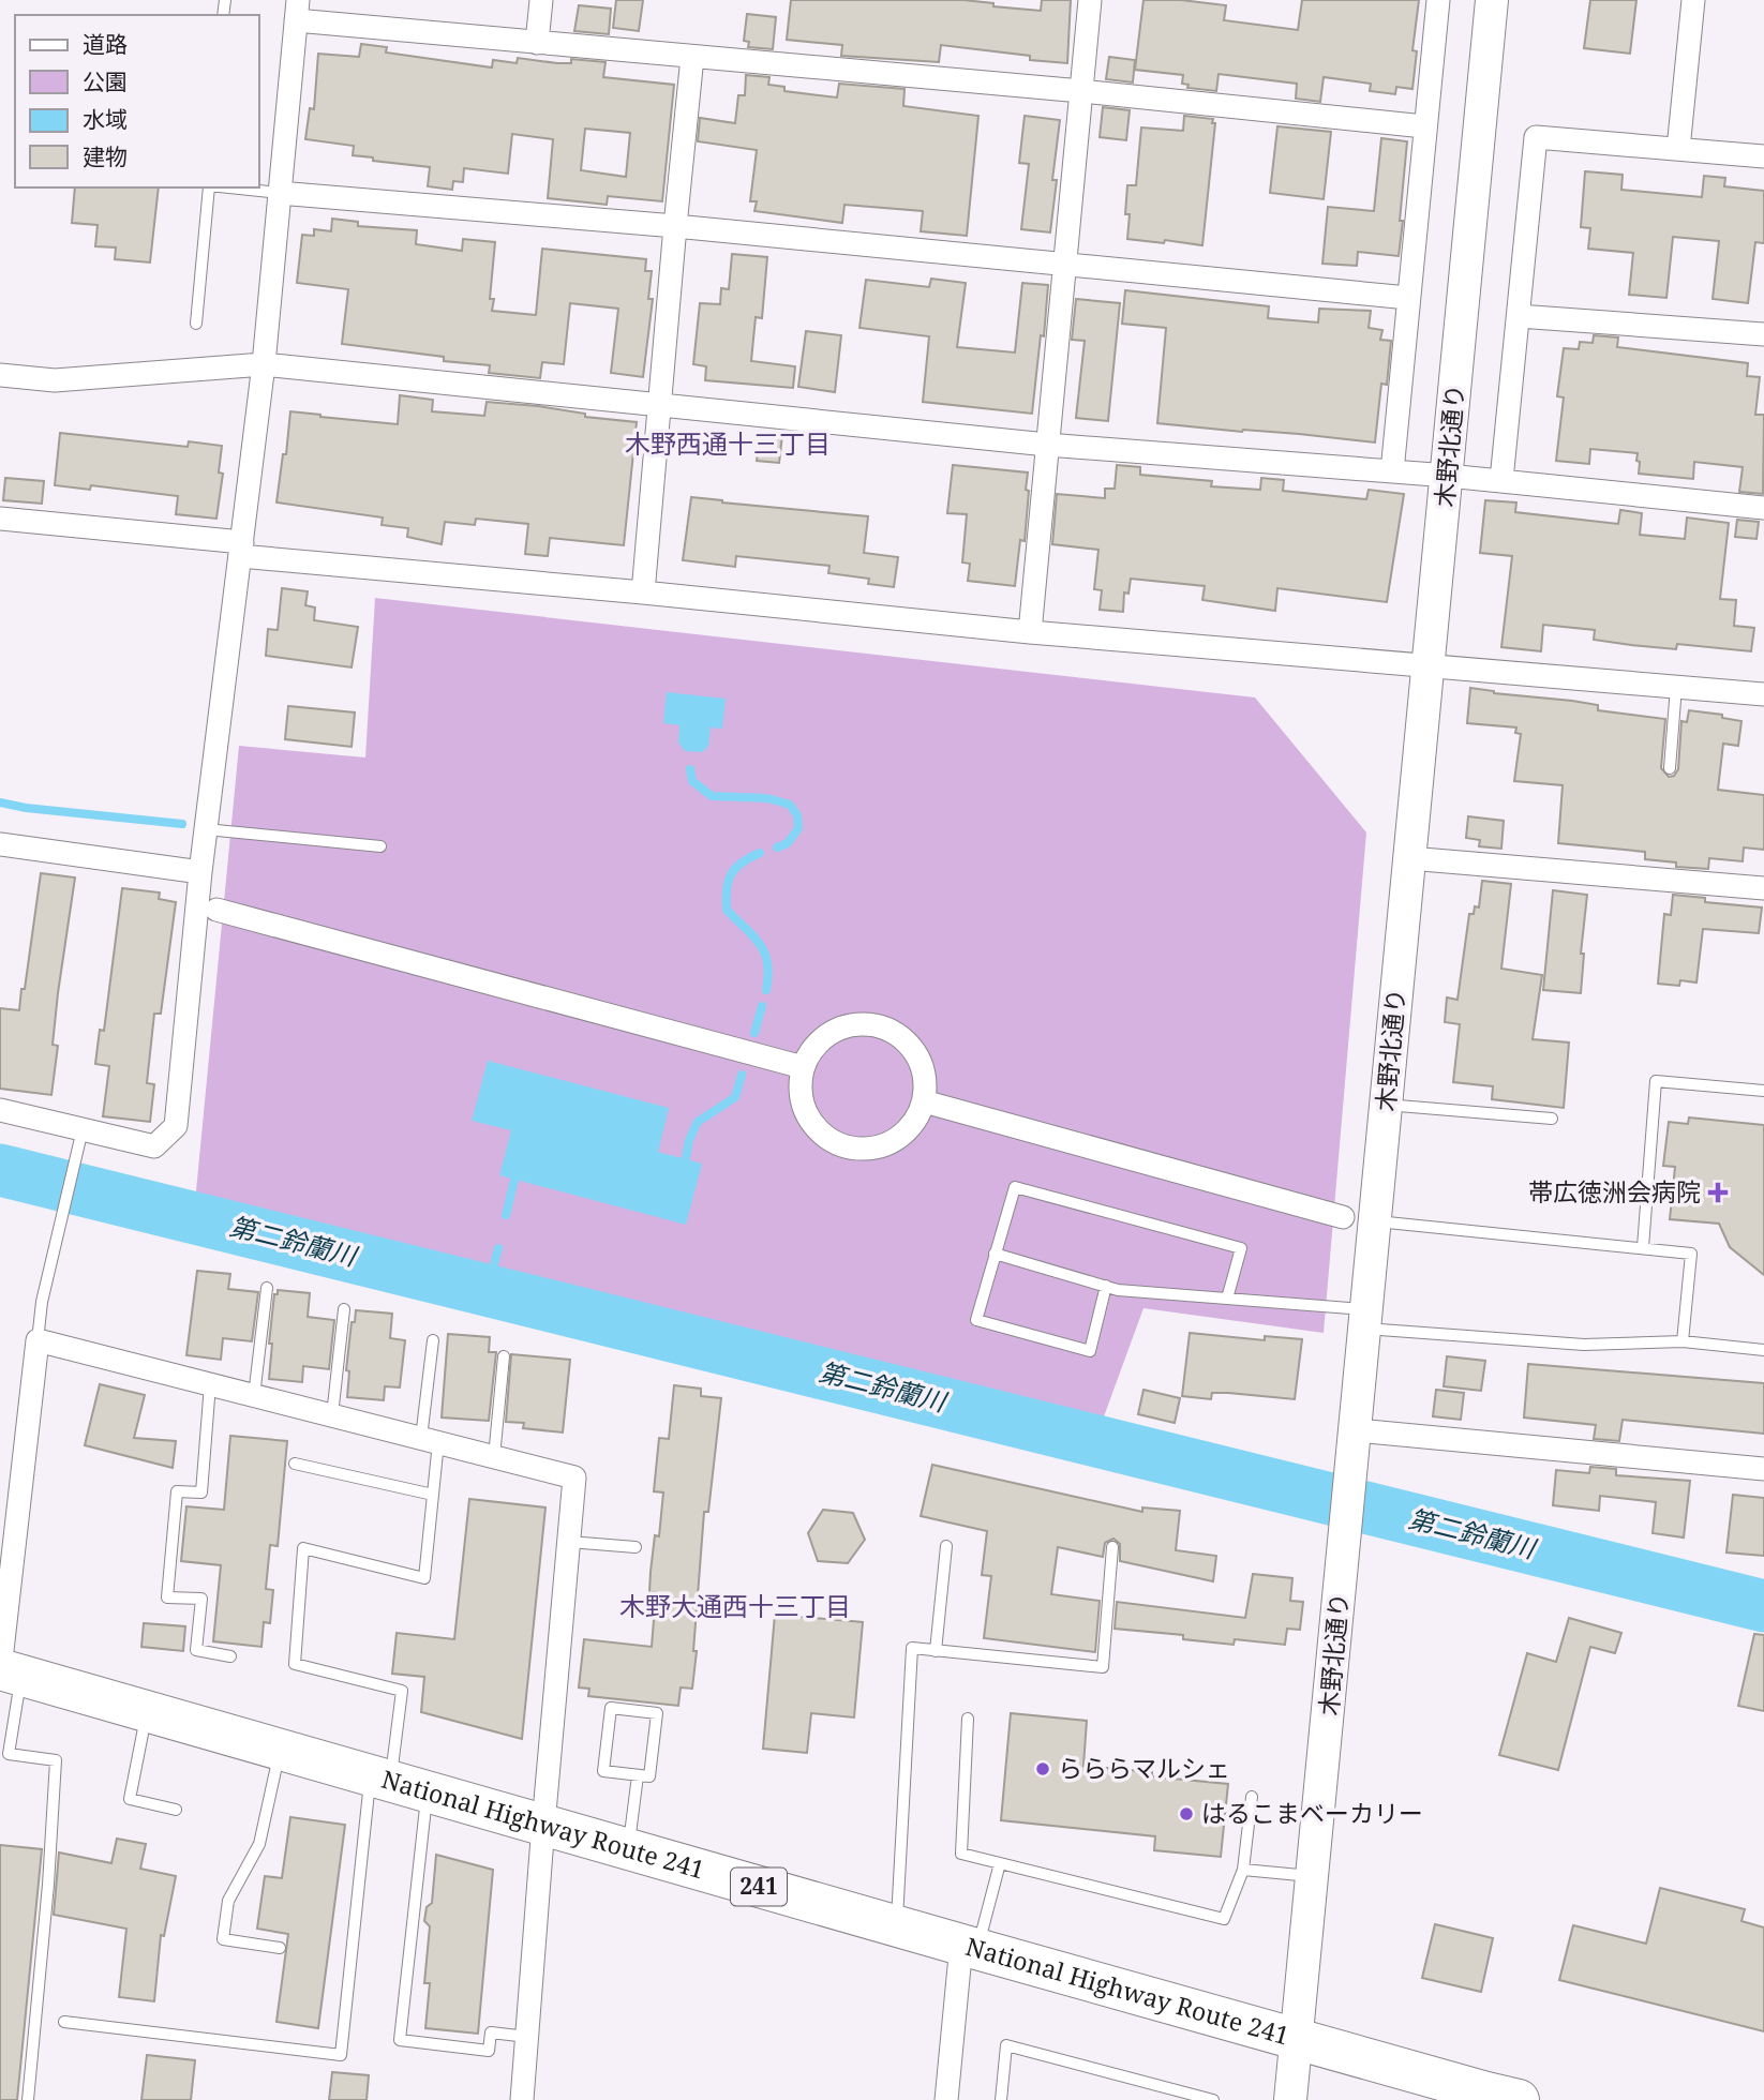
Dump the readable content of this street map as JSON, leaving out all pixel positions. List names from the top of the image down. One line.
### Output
{"streets":{"highway":["National Highway Route 241","241"],"street":["木野北通り"]},"crossings":[["木野北通り","National Highway Route 241"]],"districts":["木野西通十三丁目","木野大通西十三丁目"],"water":["第二鈴蘭川"],"places":{"health":["帯広徳洲会病院"],"other":["らららマルシェ","はるこまベーカリー"]},"legend":["道路","公園","水域","建物"]}
